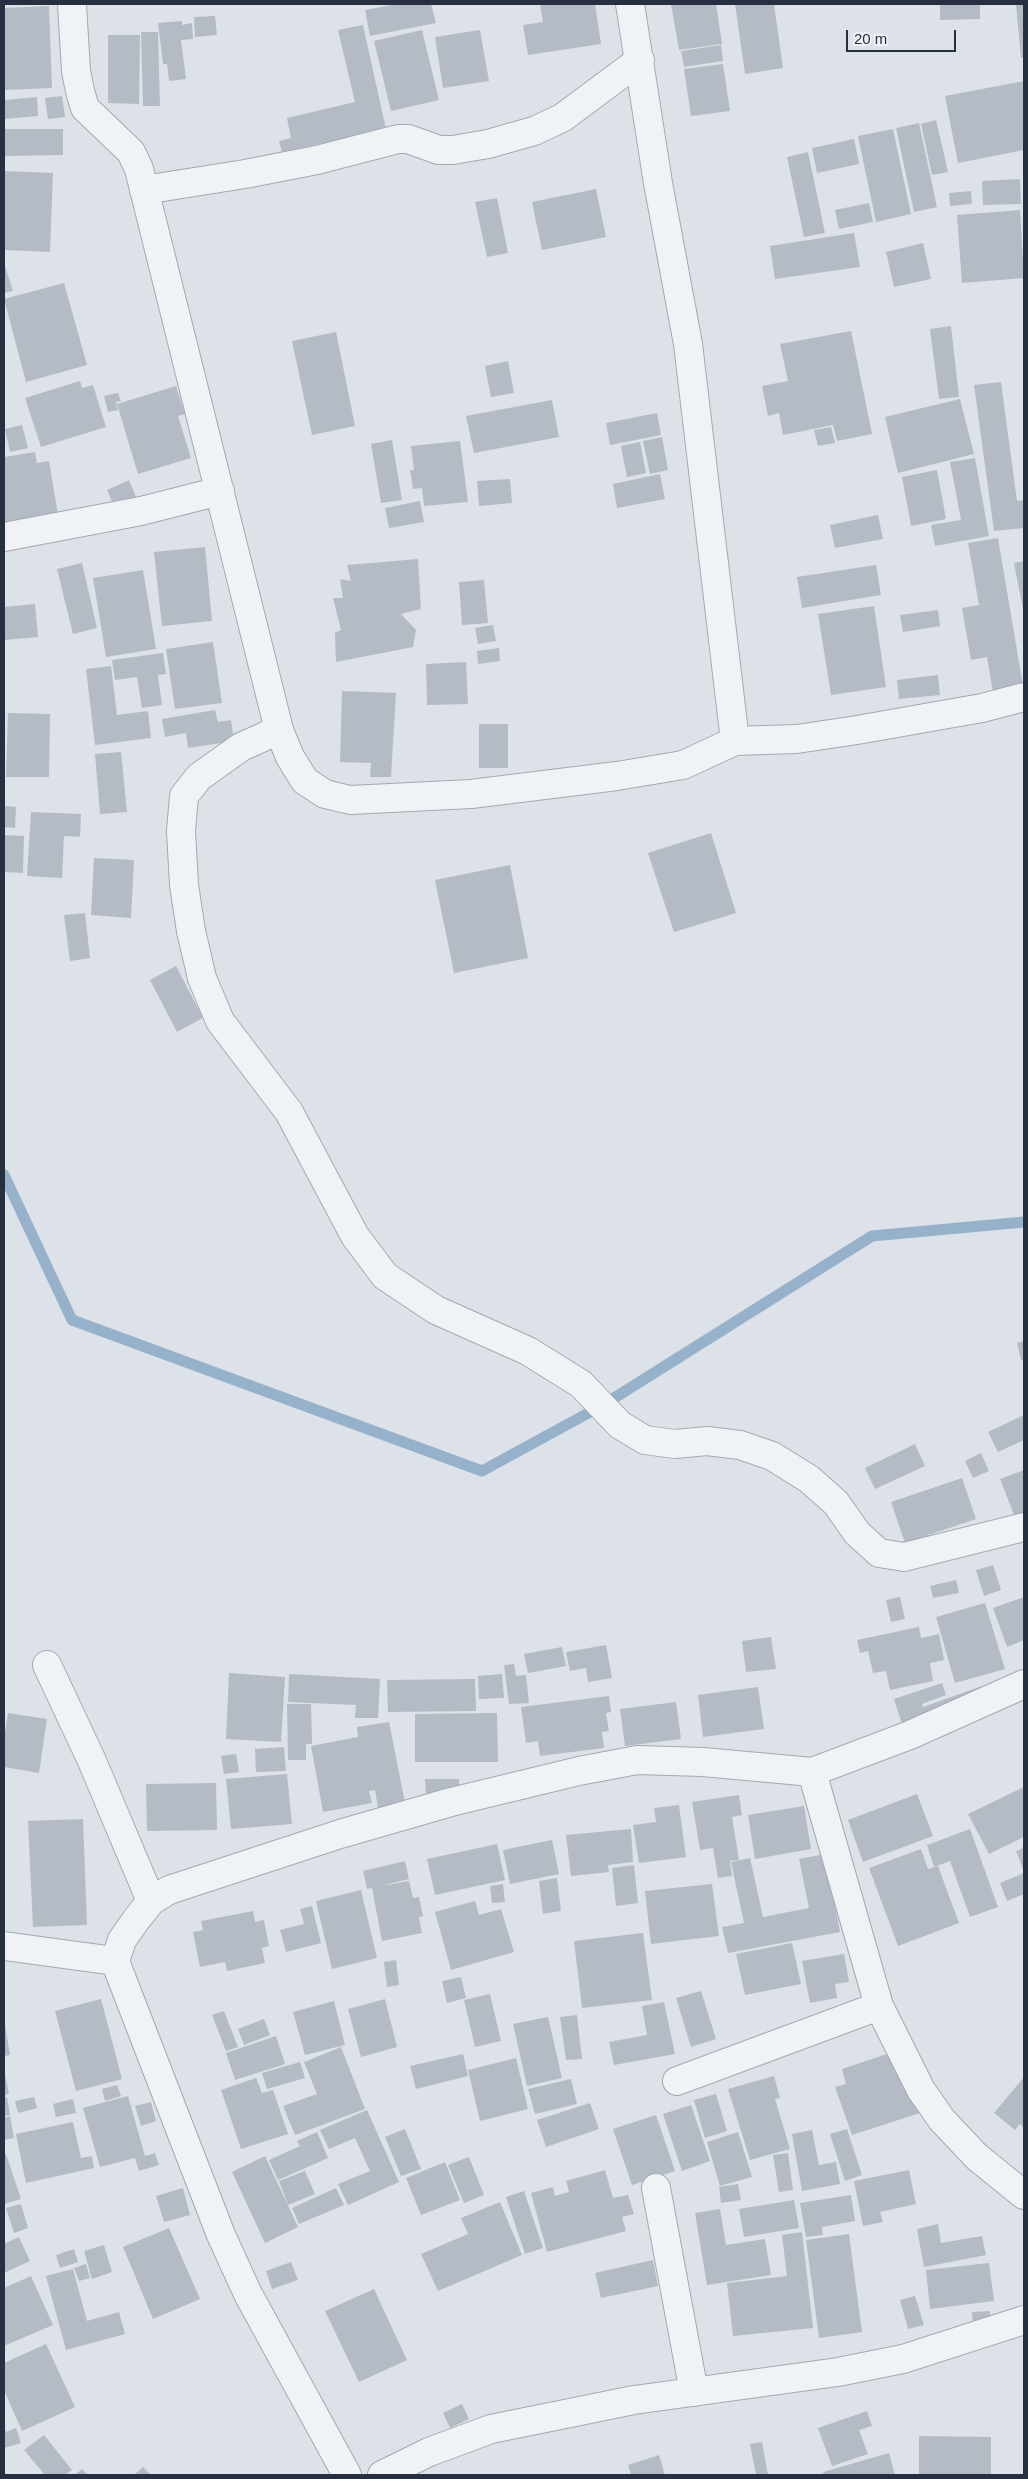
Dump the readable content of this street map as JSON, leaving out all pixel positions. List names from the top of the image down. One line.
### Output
{"scale_bar":"20 m"}
